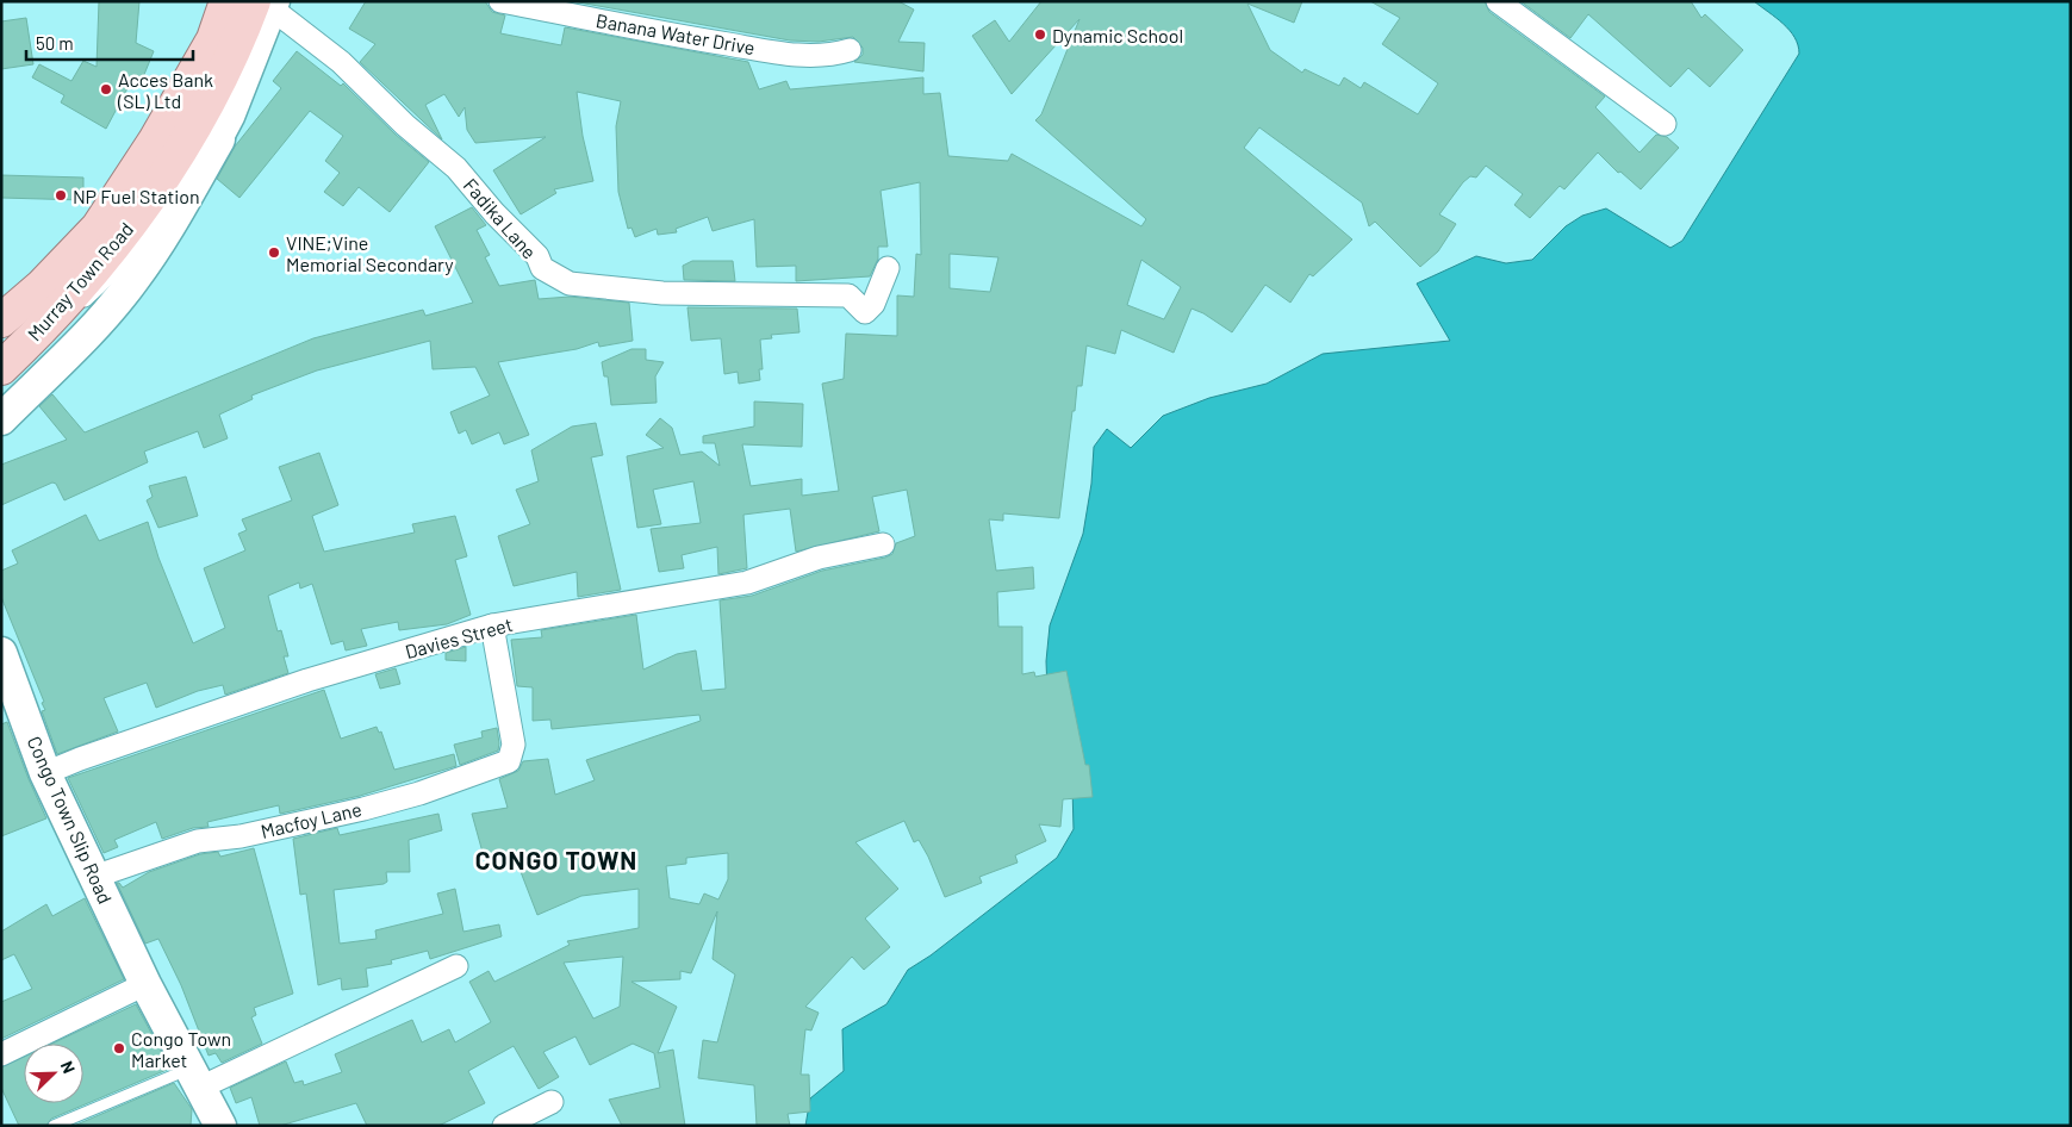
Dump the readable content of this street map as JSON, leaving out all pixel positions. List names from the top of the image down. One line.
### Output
{"streets":{"main road":["Murray Town Road","Congo Town Slip Road"],"street":["Banana Water Drive","Fadika Lane","Davies Street","Macfoy Lane"]},"crossings":[["Fadika Lane","Murray Town Road"],["Davies Street","Congo Town Slip Road"],["Davies Street","Macfoy Lane"],["Congo Town Slip Road","Macfoy Lane"]],"districts":["CONGO TOWN"],"places":["Dynamic School","Acces Bank (SL) Ltd","NP Fuel Station","VINE;Vine Memorial Secondary","Congo Town Market"],"scale_bar":"50 m","north":"top right"}
